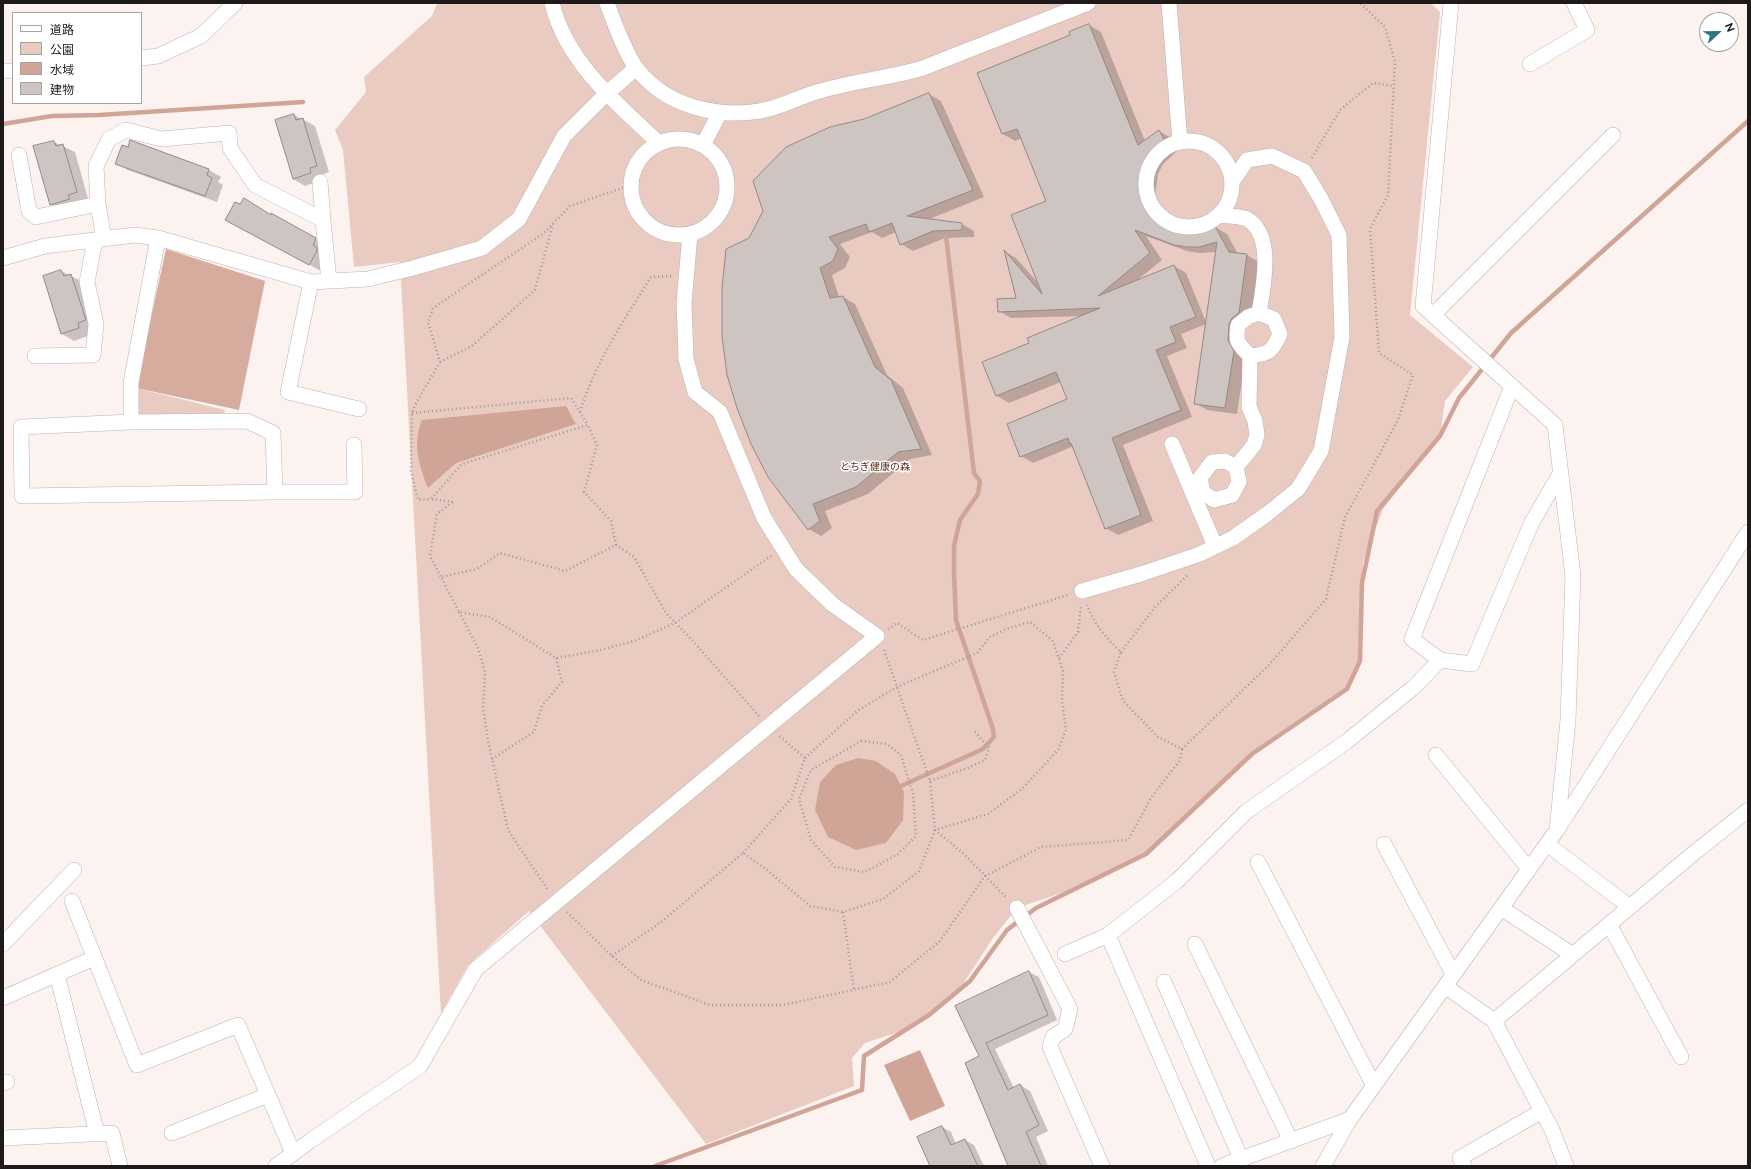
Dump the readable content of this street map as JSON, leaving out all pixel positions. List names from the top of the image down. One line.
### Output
{"parks":["とちぎ健康の森"],"legend":["道路","公園","水域","建物"],"north":"right"}
